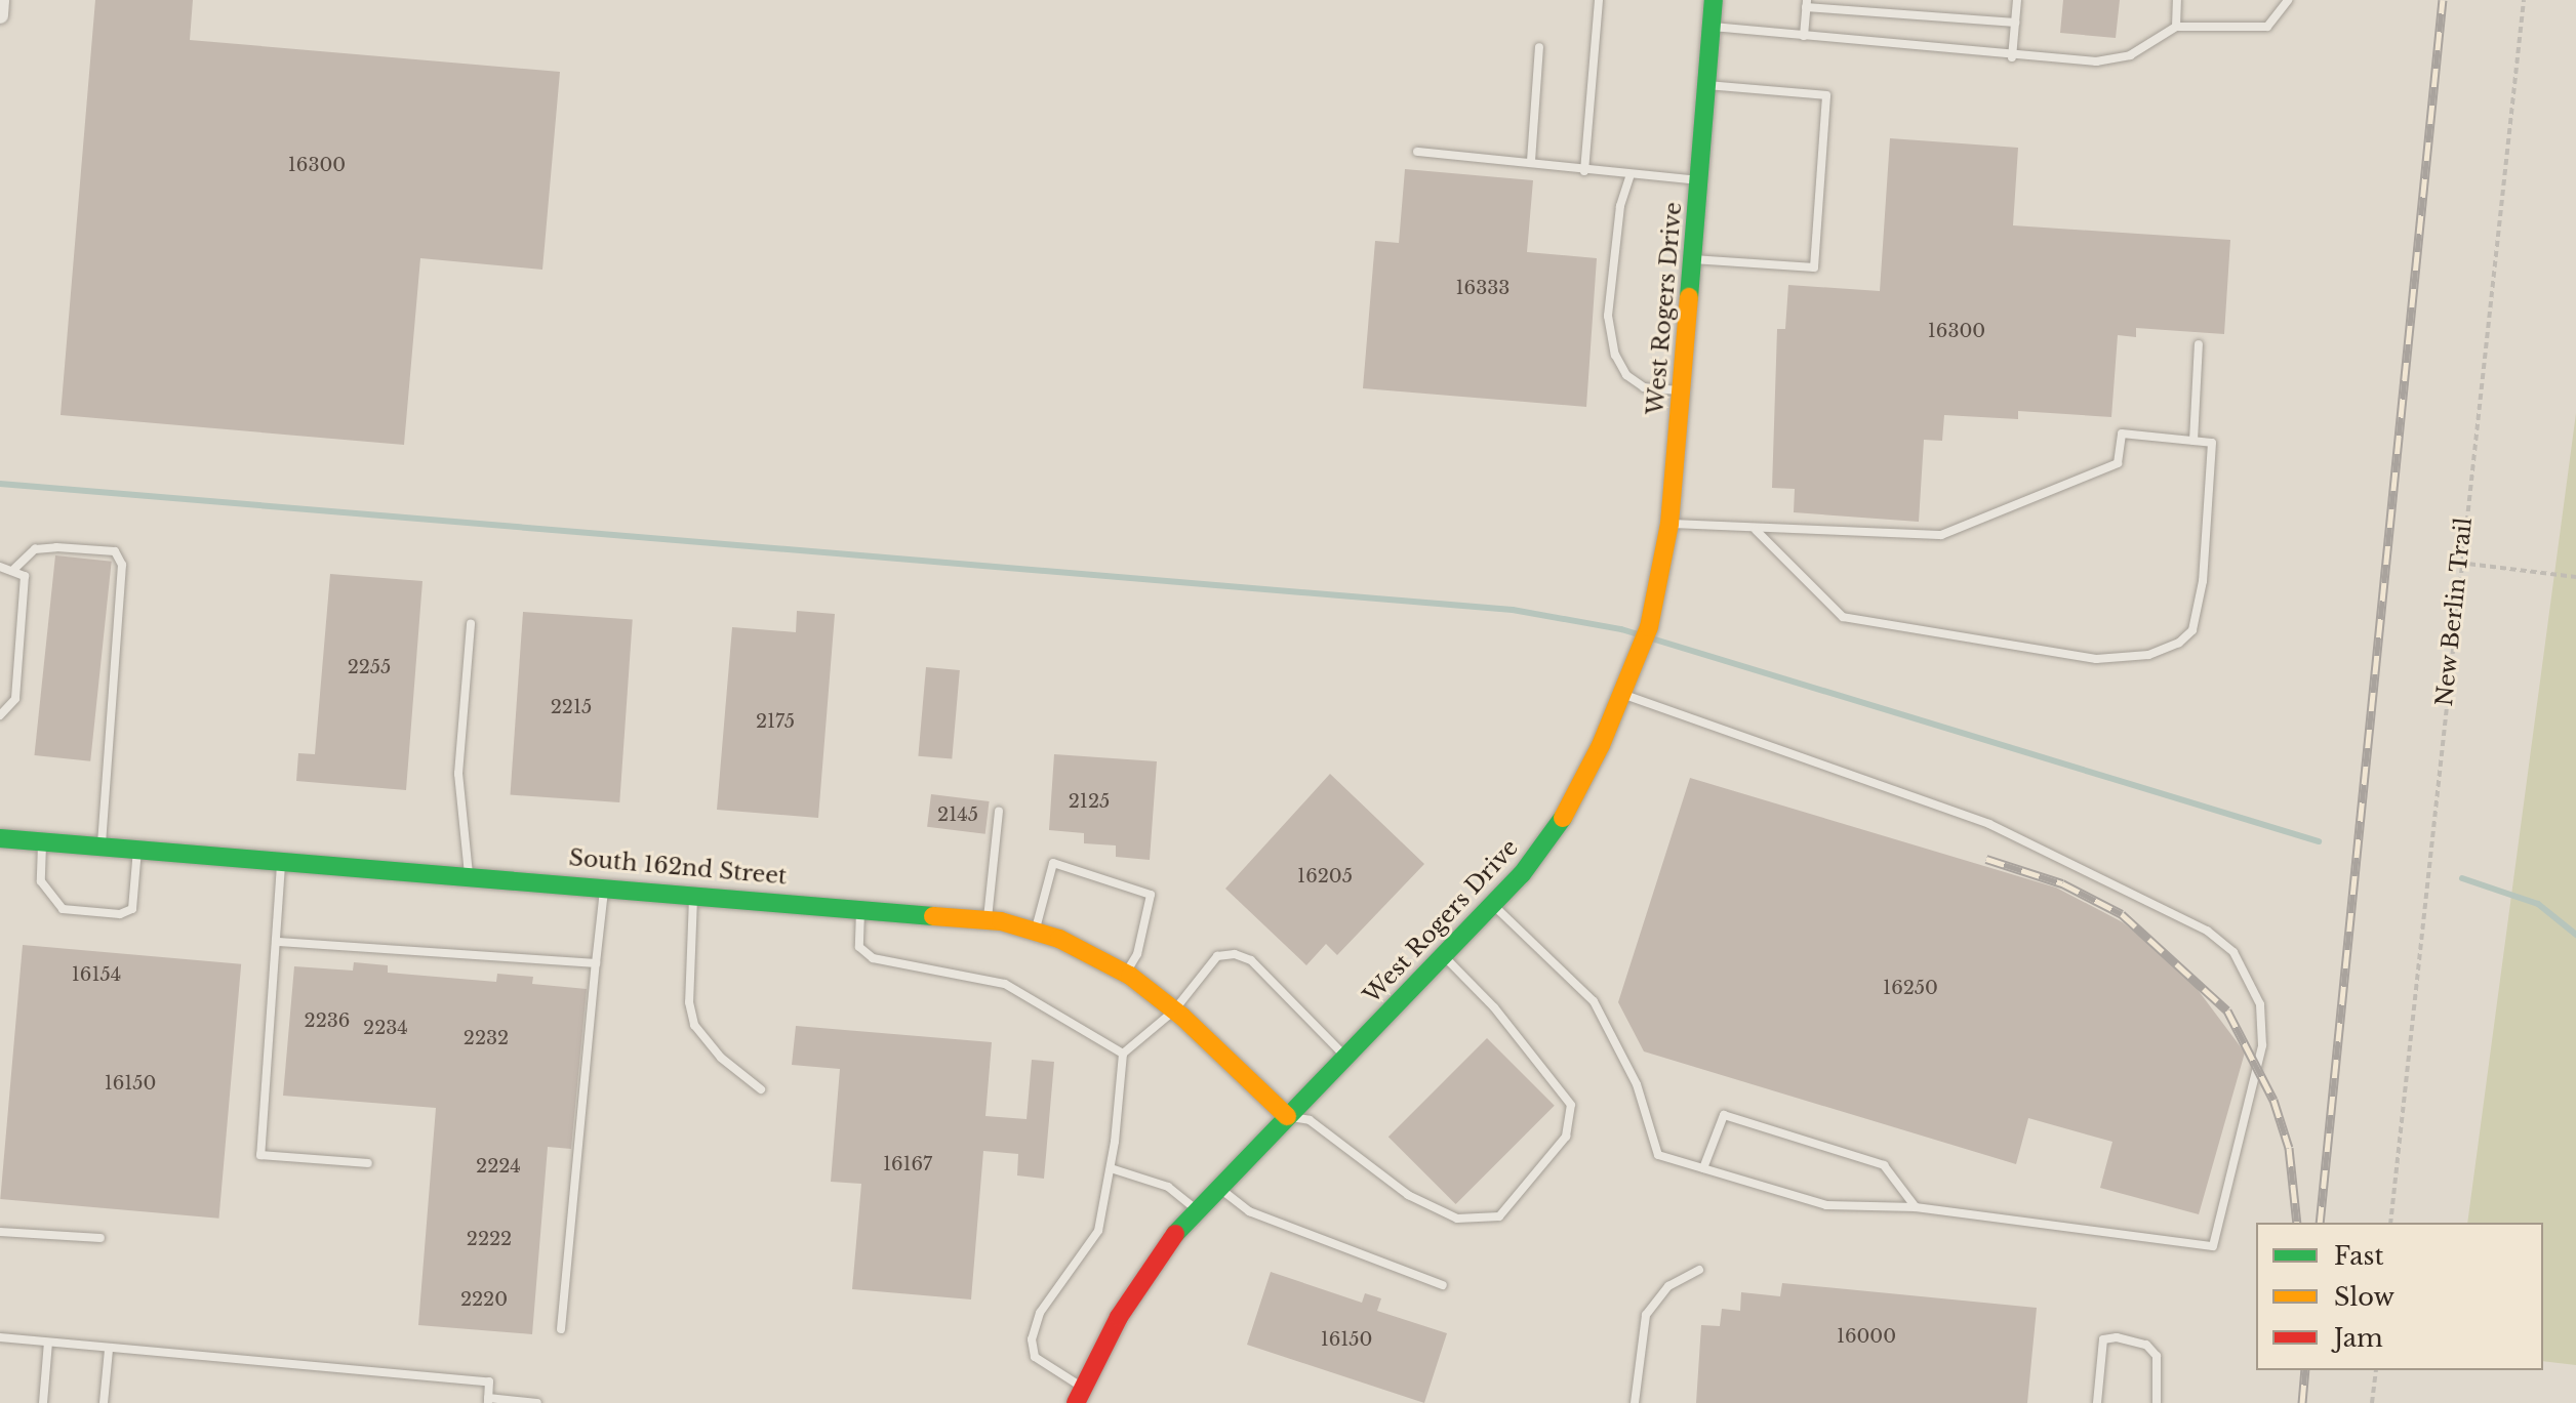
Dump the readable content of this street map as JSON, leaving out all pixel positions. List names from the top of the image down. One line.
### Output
{"streets":{"street":["West Rogers Drive","South 162nd Street"],"path":["New Berlin Trail"]},"crossings":[["West Rogers Drive","South 162nd Street"]],"house_numbers":["16300","16333","16300","2255","2215","2175","2125","2145","16205","16154","16250","2236","2234","2232","16150","16167","2224","2222","2220","16000","16150"],"legend":["Fast","Slow","Jam"]}
